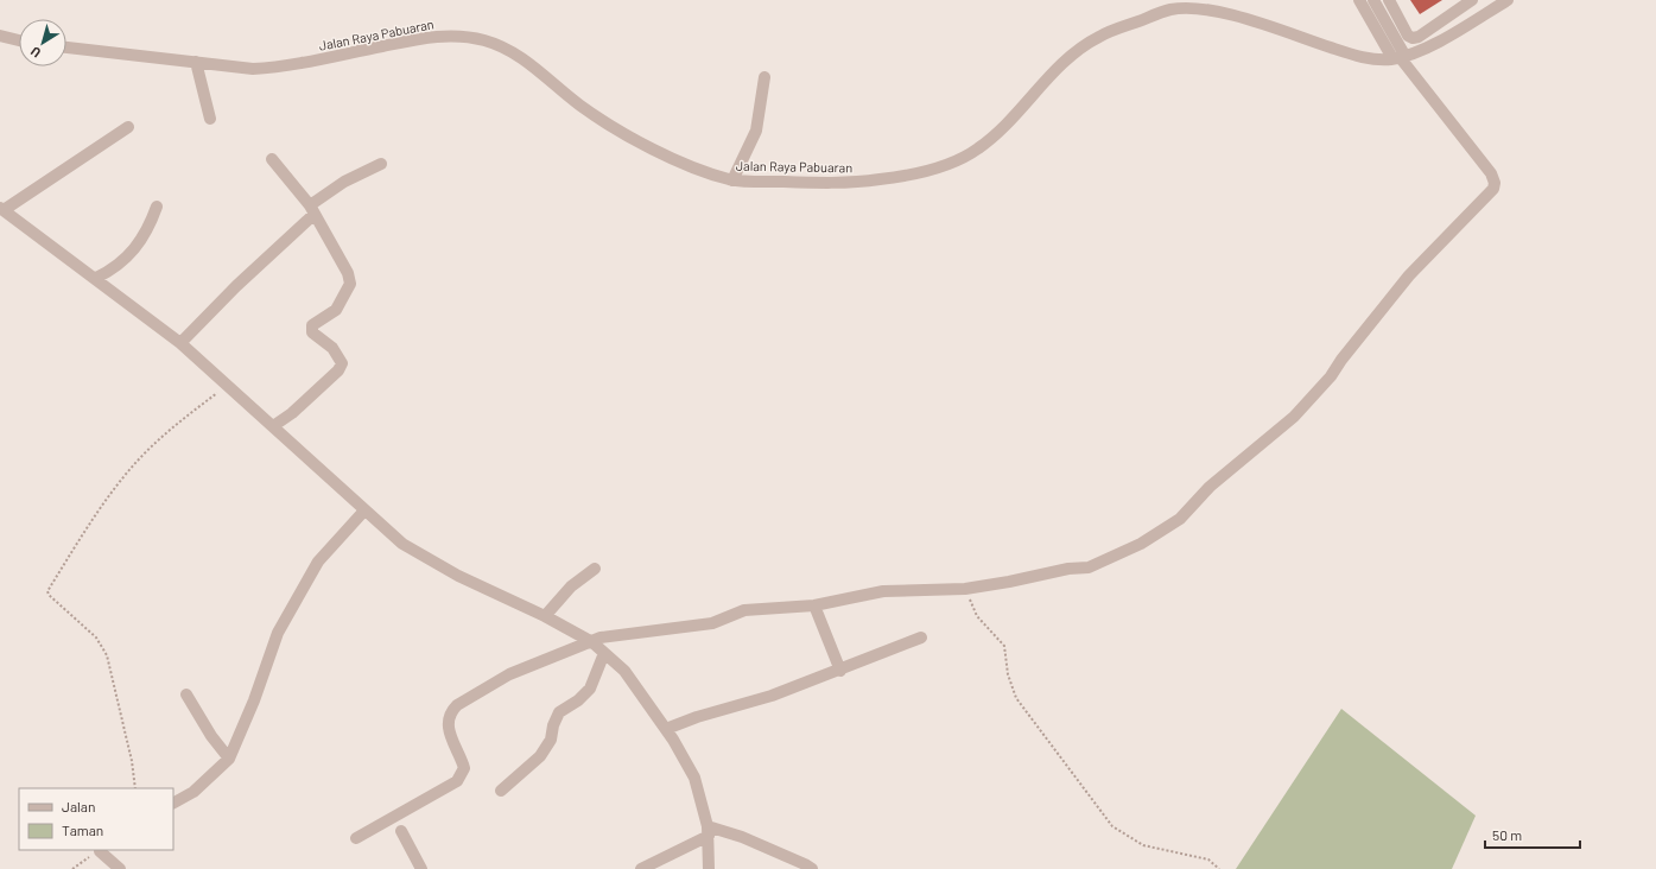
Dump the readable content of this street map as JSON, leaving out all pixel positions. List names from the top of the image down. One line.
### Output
{"streets":{"street":["Jalan Raya Pabuaran"]},"legend":["Jalan","Taman"],"scale_bar":"50 m","north":"bottom left"}
